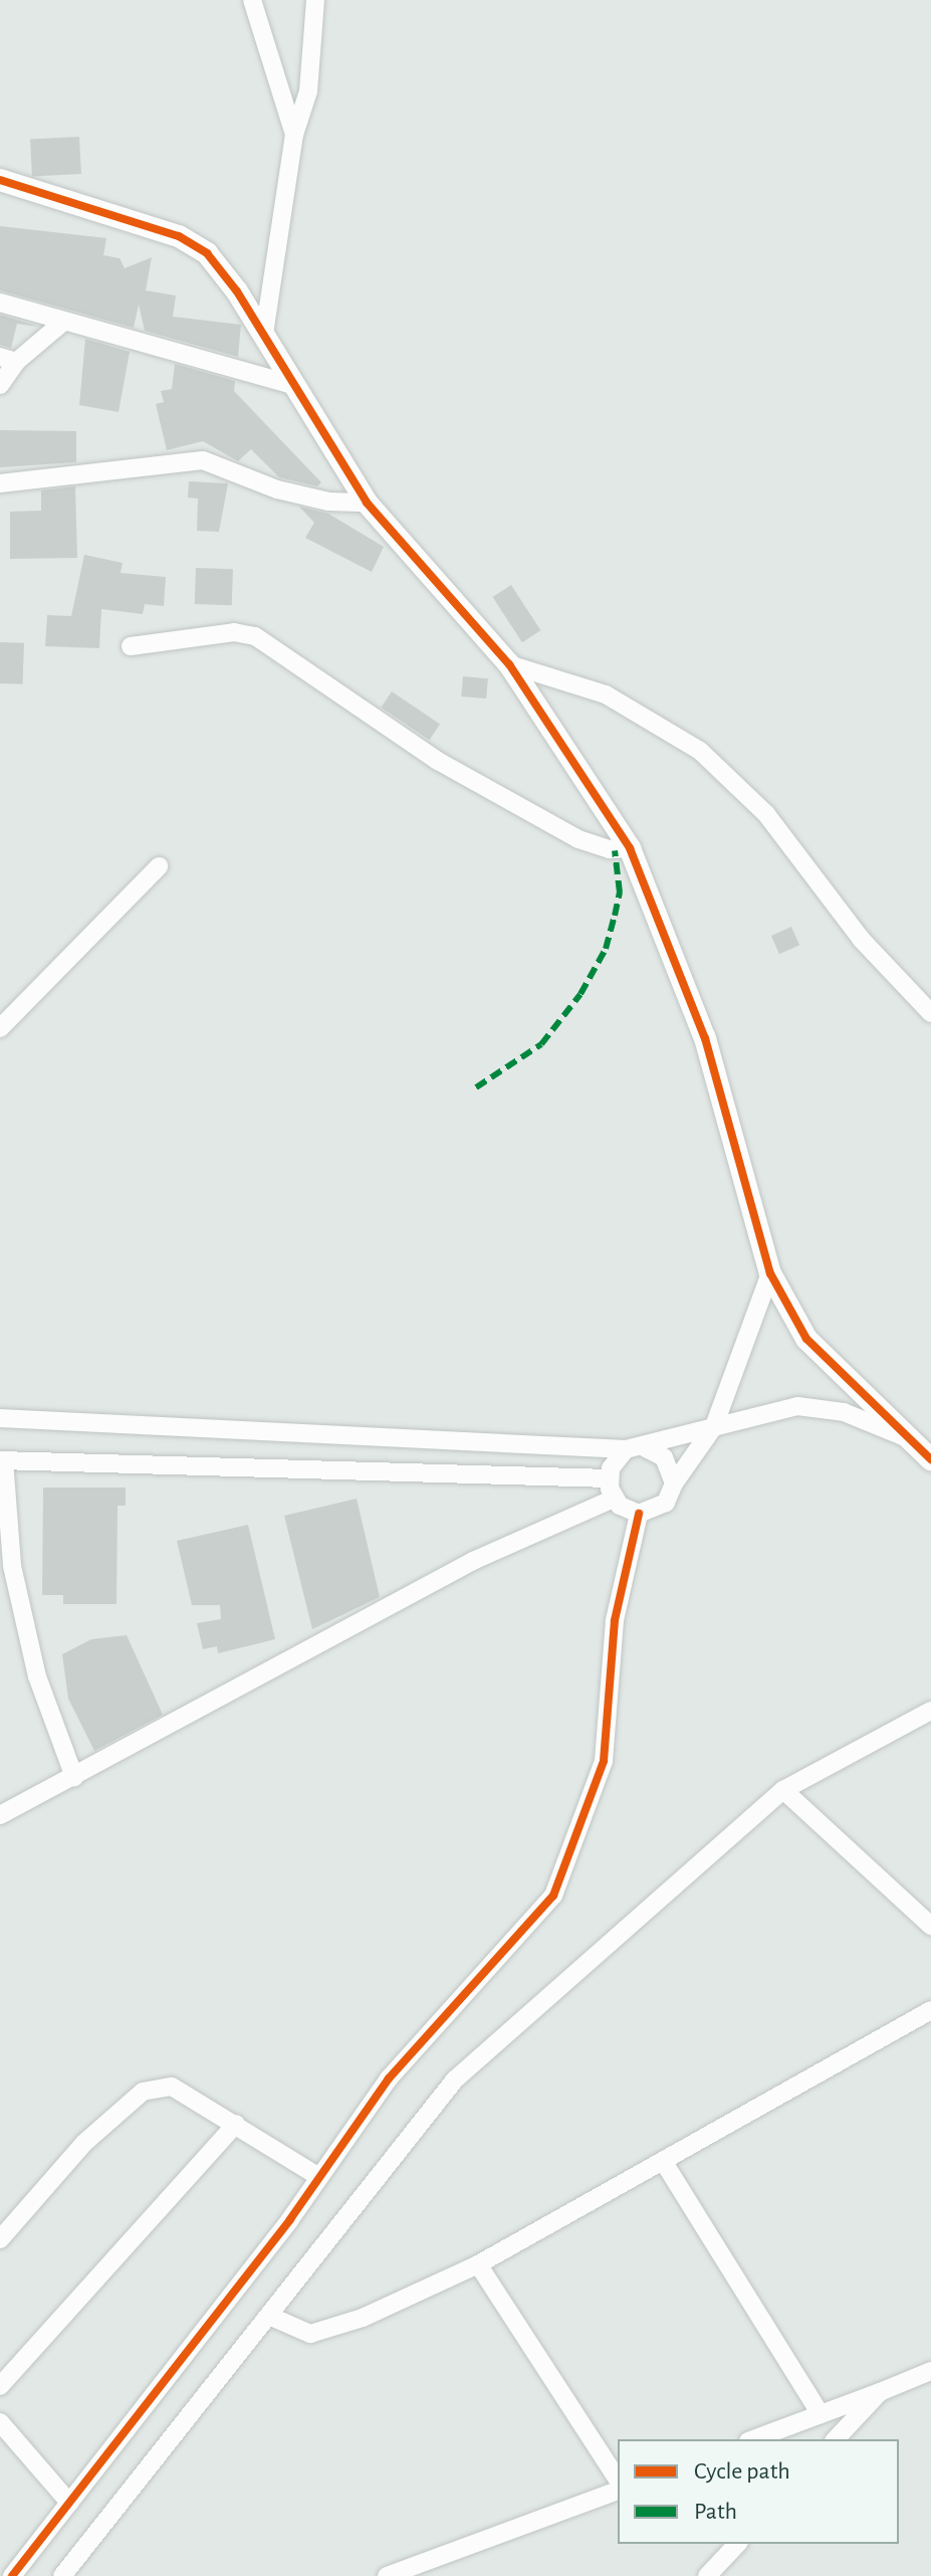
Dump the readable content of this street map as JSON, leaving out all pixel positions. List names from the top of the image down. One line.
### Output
{"legend":["Cycle path","Path"]}
